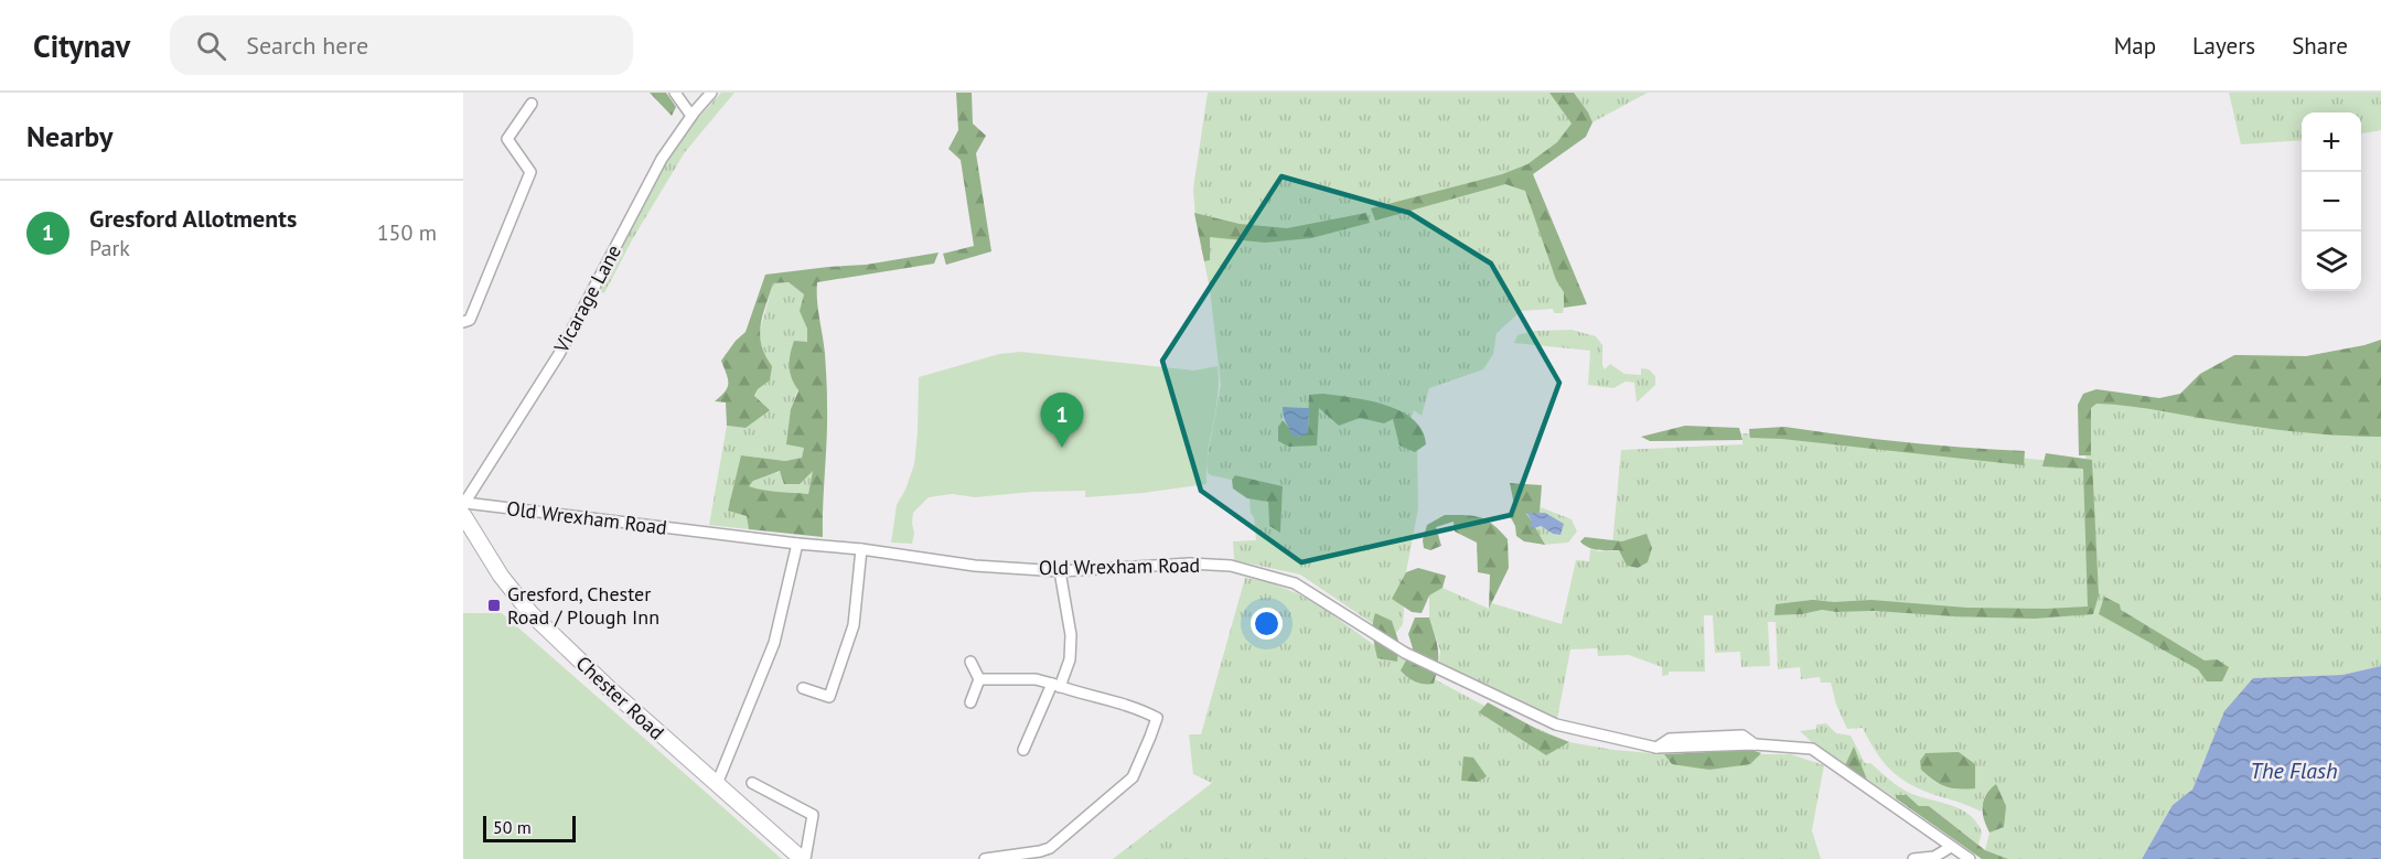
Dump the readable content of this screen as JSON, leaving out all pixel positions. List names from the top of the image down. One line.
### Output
{"streets":{"main road":["Chester Road"],"street":["Vicarage Lane","Old Wrexham Road"]},"crossings":[["Vicarage Lane","Old Wrexham Road"],["Vicarage Lane","Chester Road"],["Old Wrexham Road","Chester Road"]],"water":["The Flash"],"places":{"transit":["Gresford, Chester Road / Plough Inn"]},"scale_bar":"50 m","page":{"header":"Citynav","search":"Search here","nav":["Map","Layers","Share"],"heading":"Nearby","map_buttons":["+","−"],"list":[{"mark":"1","name":"Gresford Allotments","note":"Park","value":"150 m"}],"pins":"1","scale":"50 m"}}
